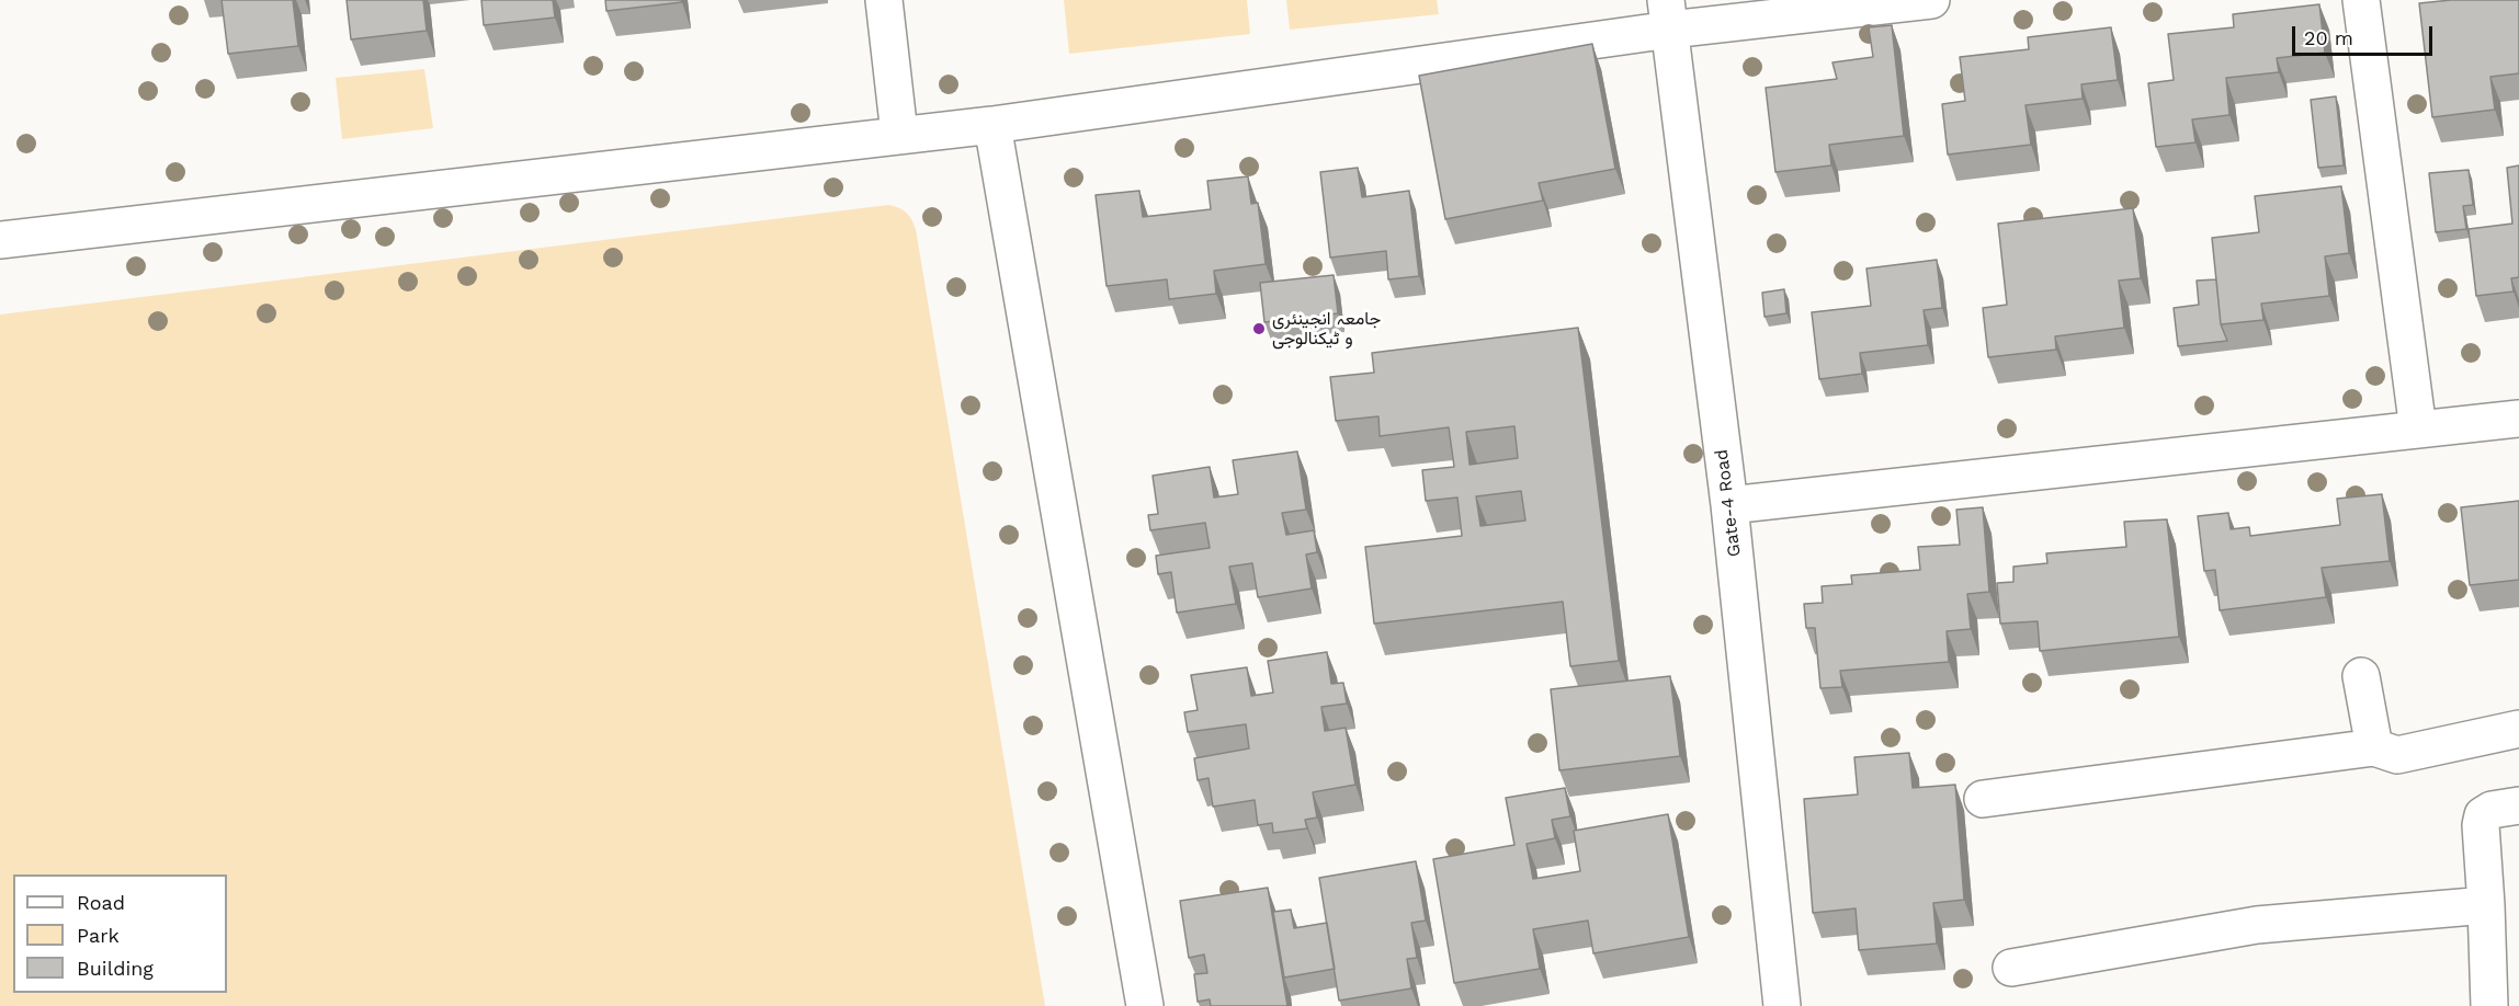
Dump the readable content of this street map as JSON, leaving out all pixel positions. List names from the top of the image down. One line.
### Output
{"streets":{"street":["Gate-4 Road"]},"places":["جامعہ انجینئری و ٹیکنالوجی"],"legend":["Road","Park","Building"],"scale_bar":"20 m"}
